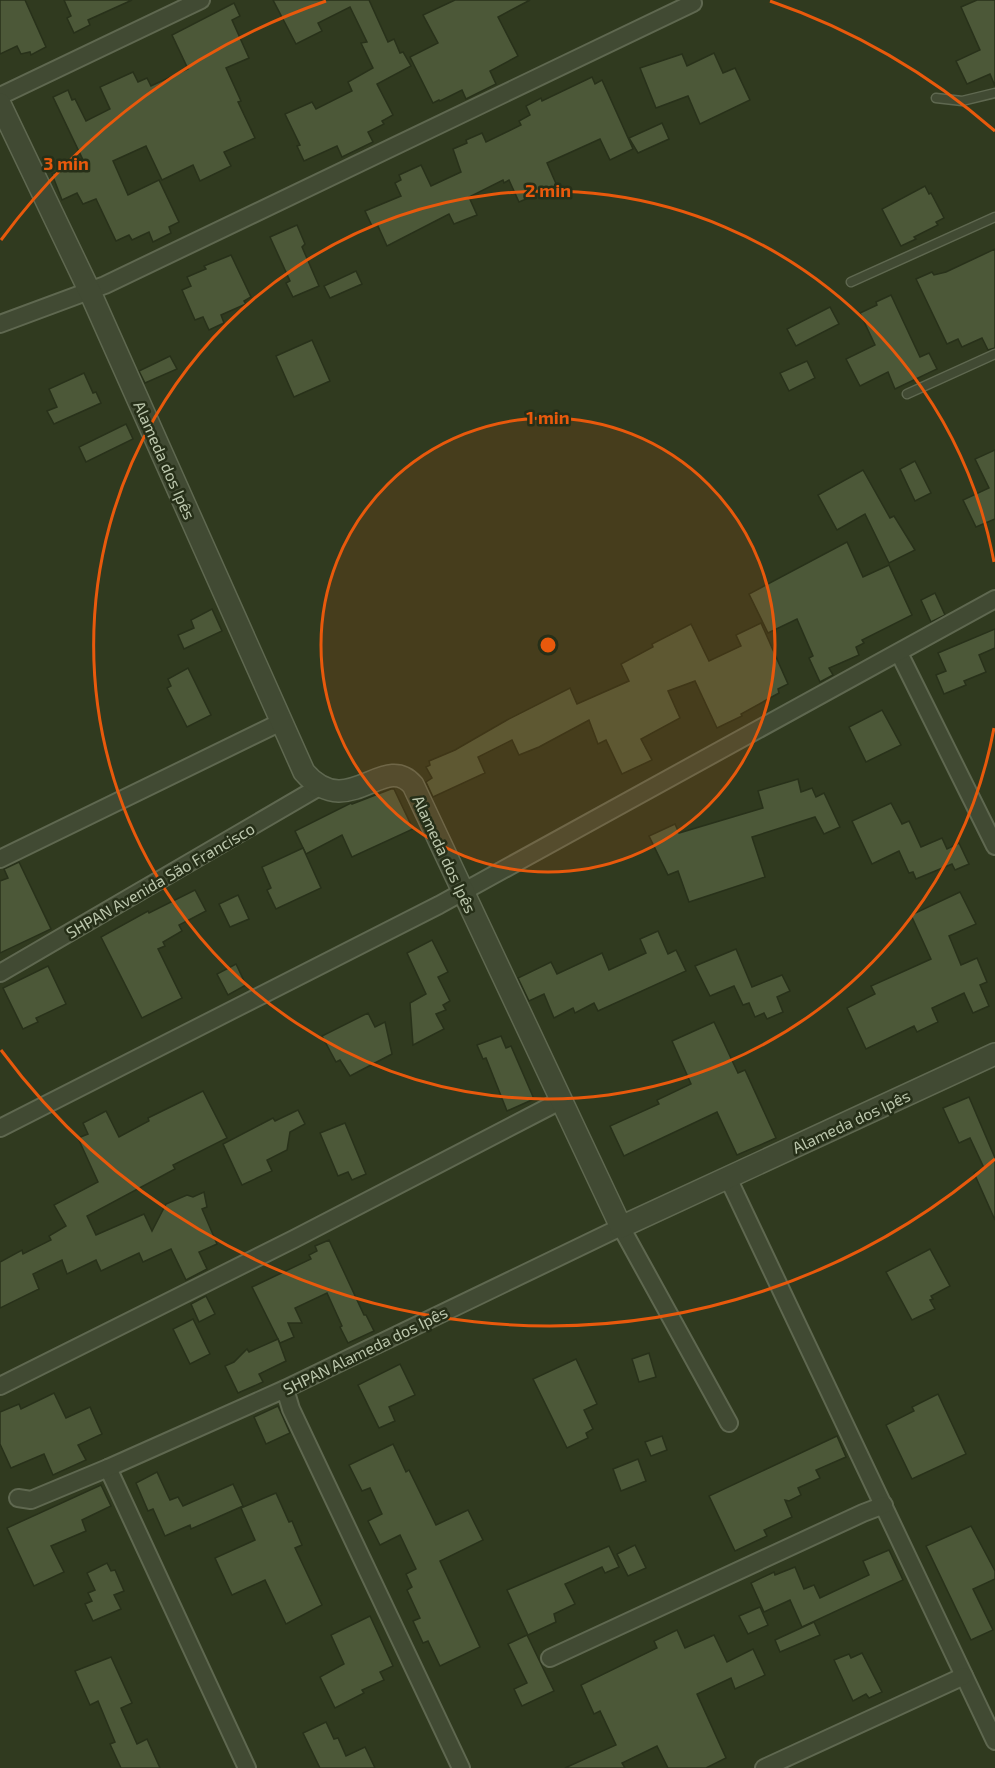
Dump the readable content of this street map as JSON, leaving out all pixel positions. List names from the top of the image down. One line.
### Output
{"streets":{"street":["Alameda dos Ipês","SHPAN Avenida São Francisco","SHPAN Alameda dos Ipês"]},"crossings":[["Alameda dos Ipês","SHPAN Avenida São Francisco"],["Alameda dos Ipês","SHPAN Alameda dos Ipês"]],"rings":["3 min","2 min","1 min"]}
